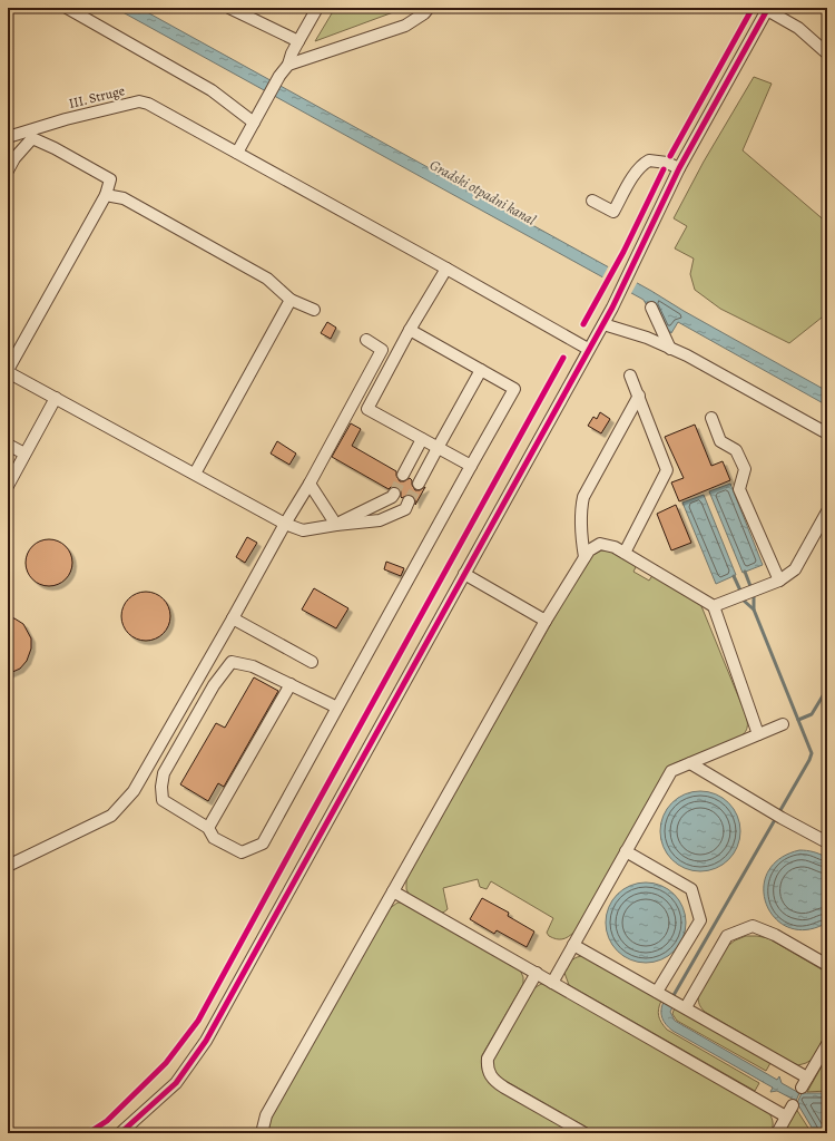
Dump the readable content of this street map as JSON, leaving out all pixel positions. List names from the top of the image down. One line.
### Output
{"streets":{"street":["III. Struge"]},"water":["Gradski otpadni kanal"]}
